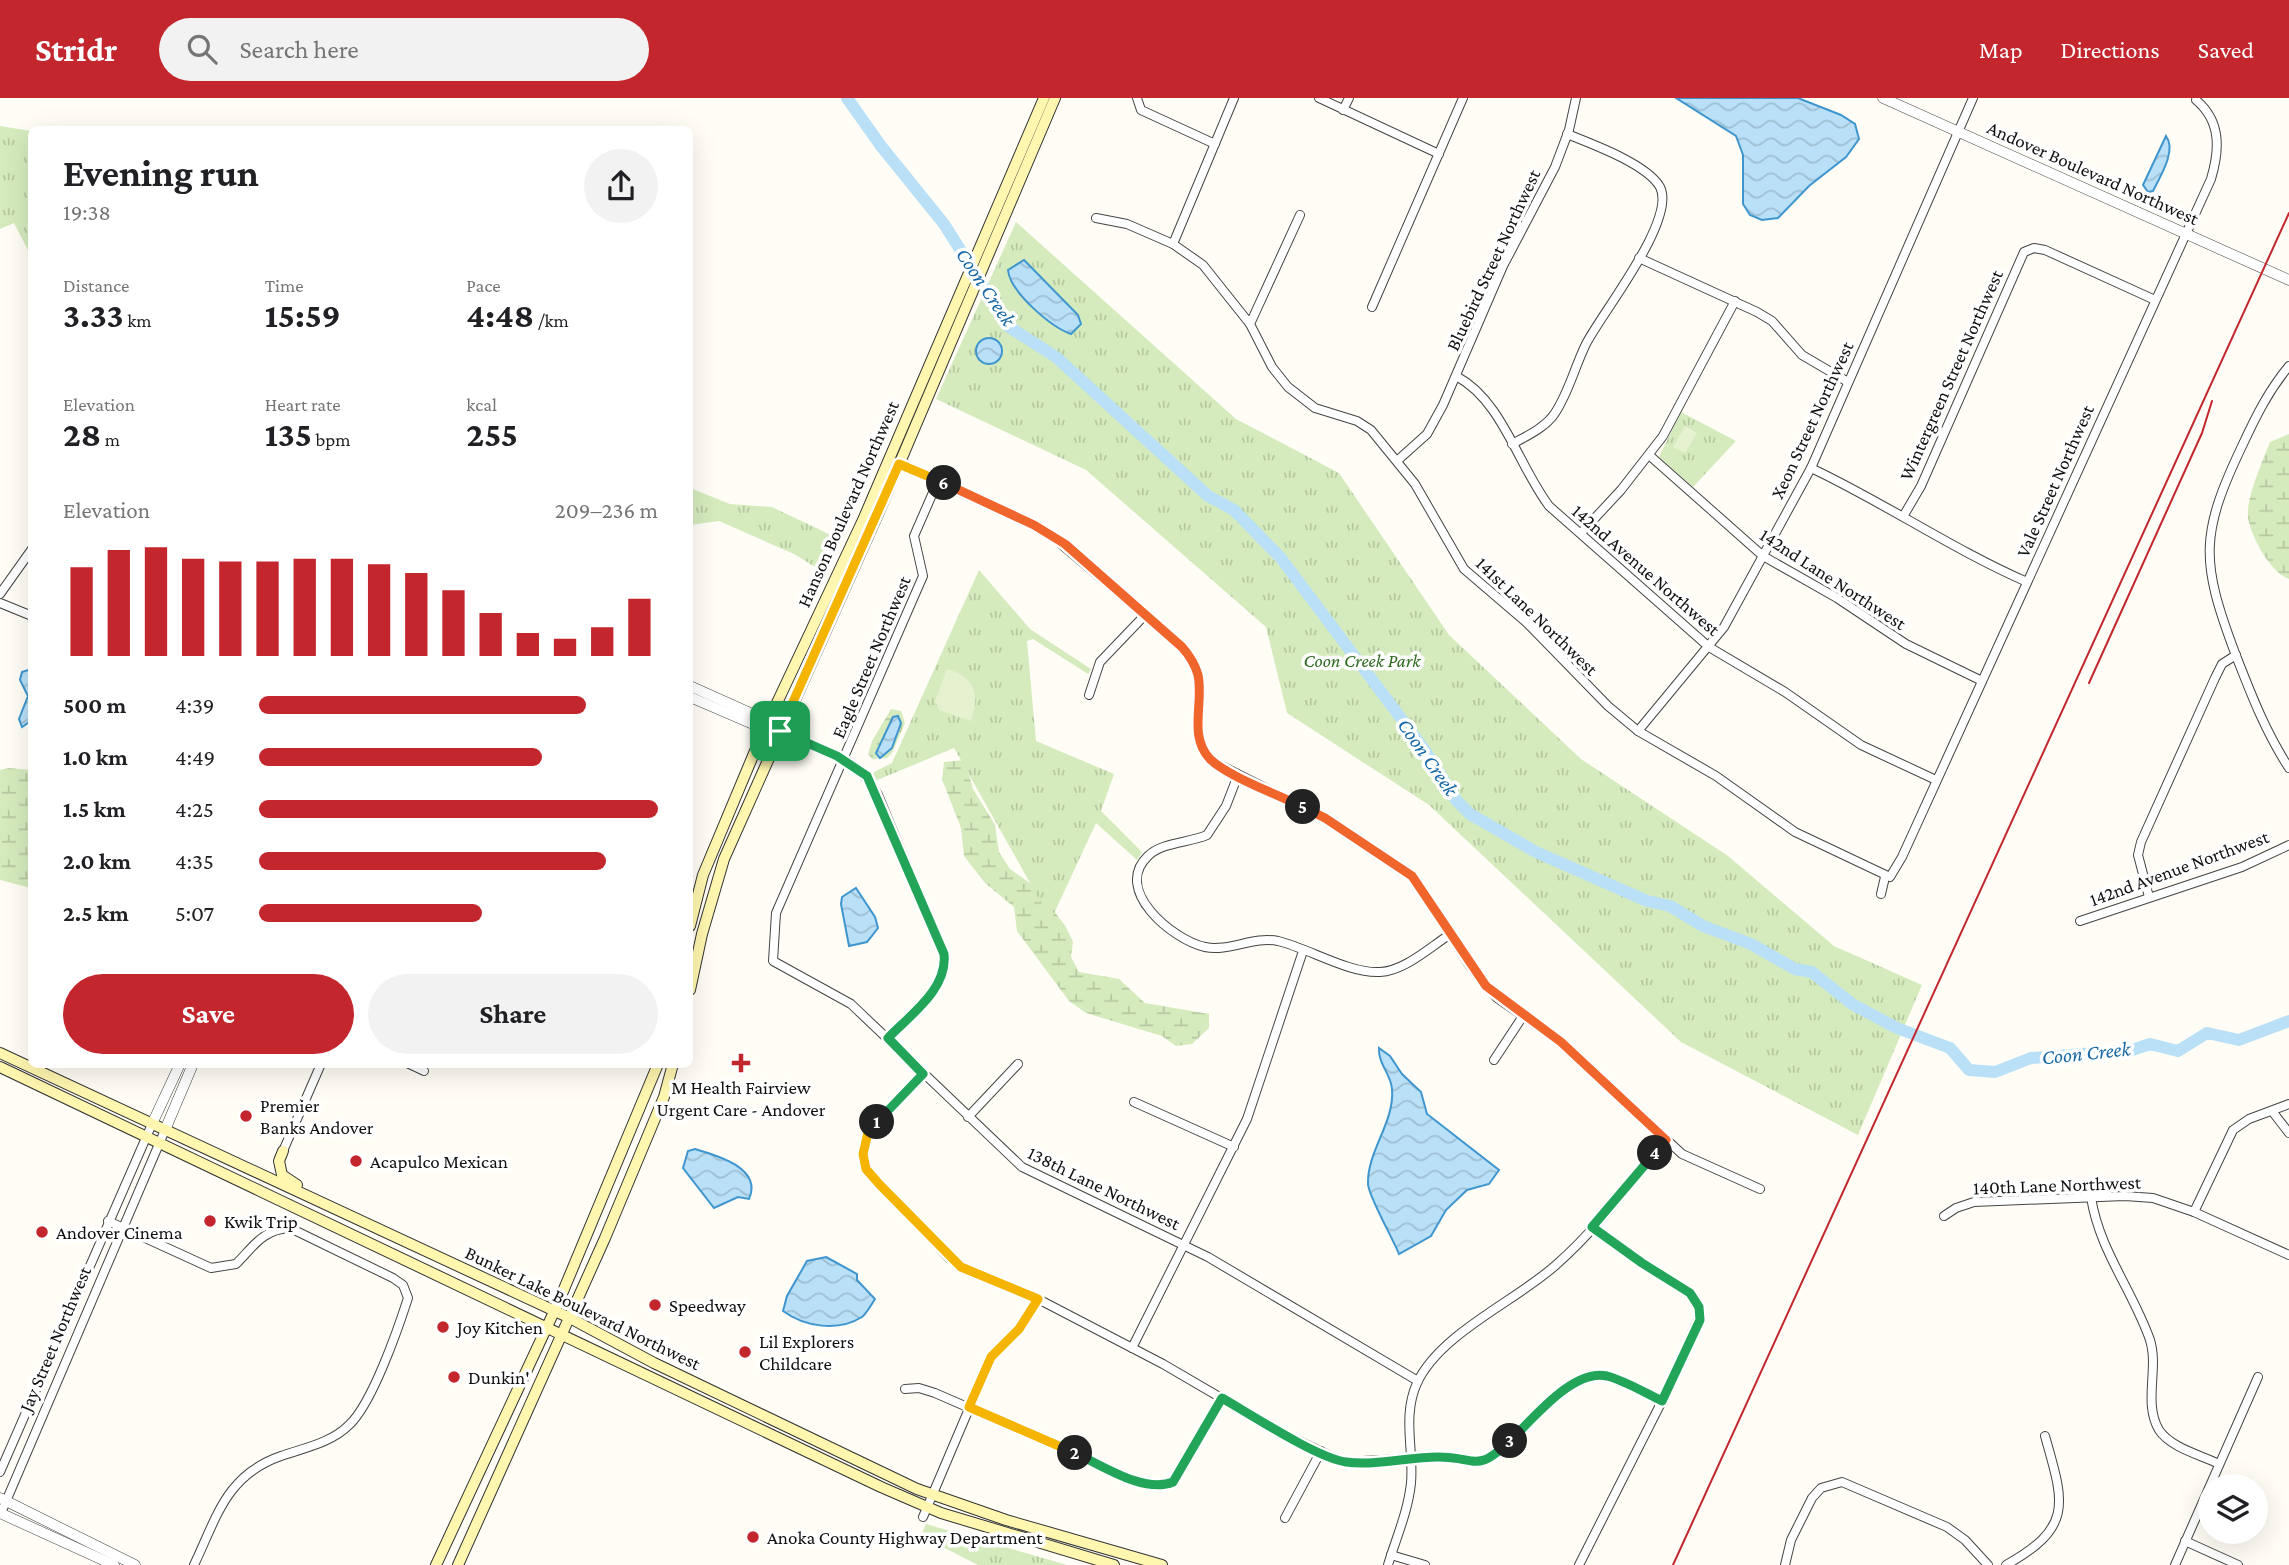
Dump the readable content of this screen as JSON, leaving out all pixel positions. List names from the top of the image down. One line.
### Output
{"streets":{"main road":["Hanson Boulevard Northwest","Bunker Lake Boulevard Northwest"],"street":["Andover Boulevard Northwest","Bluebird Street Northwest","Wintergreen Street Northwest","Xeon Street Northwest","Vale Street Northwest","142nd Avenue Northwest","142nd Lane Northwest","141st Lane Northwest","Eagle Street Northwest","140th Lane Northwest","138th Lane Northwest","Jay Street Northwest"]},"crossings":[["Andover Boulevard Northwest","Xeon Street Northwest"],["Andover Boulevard Northwest","Vale Street Northwest"],["Bluebird Street Northwest","142nd Avenue Northwest"],["Bluebird Street Northwest","141st Lane Northwest"],["Wintergreen Street Northwest","Vale Street Northwest"],["Xeon Street Northwest","142nd Avenue Northwest"],["Xeon Street Northwest","142nd Lane Northwest"],["Xeon Street Northwest","141st Lane Northwest"],["Vale Street Northwest","142nd Avenue Northwest"],["Vale Street Northwest","142nd Lane Northwest"],["Vale Street Northwest","141st Lane Northwest"],["Eagle Street Northwest","138th Lane Northwest"],["Bunker Lake Boulevard Northwest","Jay Street Northwest"]],"water":["Coon Creek"],"parks":["Coon Creek Park"],"places":{"health":["M Health Fairview Urgent Care - Andover"],"other":["Premier Banks Andover","Acapulco Mexican","Kwik Trip","Andover Cinema","Speedway","Joy Kitchen","Lil Explorers Childcare","Dunkin'","Anoka County Highway Department"]},"page":{"header":"Stridr","search":"Search here","nav":["Map","Directions","Saved"],"heading":["Evening run","19:38"],"stats":[["Distance","3.33 km"],["Time","15:59"],["Pace","4:48 /km"],["Elevation","28 m"],["Heart rate","135 bpm"],["kcal","255"]],"pins":["6","5","1","4","3","2"],"chart":["Elevation","209–236 m"],"list":[{"name":"500 m","note":"4:39"},{"name":"1.0 km","note":"4:49"},{"name":"1.5 km","note":"4:25"},{"name":"2.0 km","note":"4:35"},{"name":"2.5 km","note":"5:07"}],"buttons":["Save","Share"]}}
